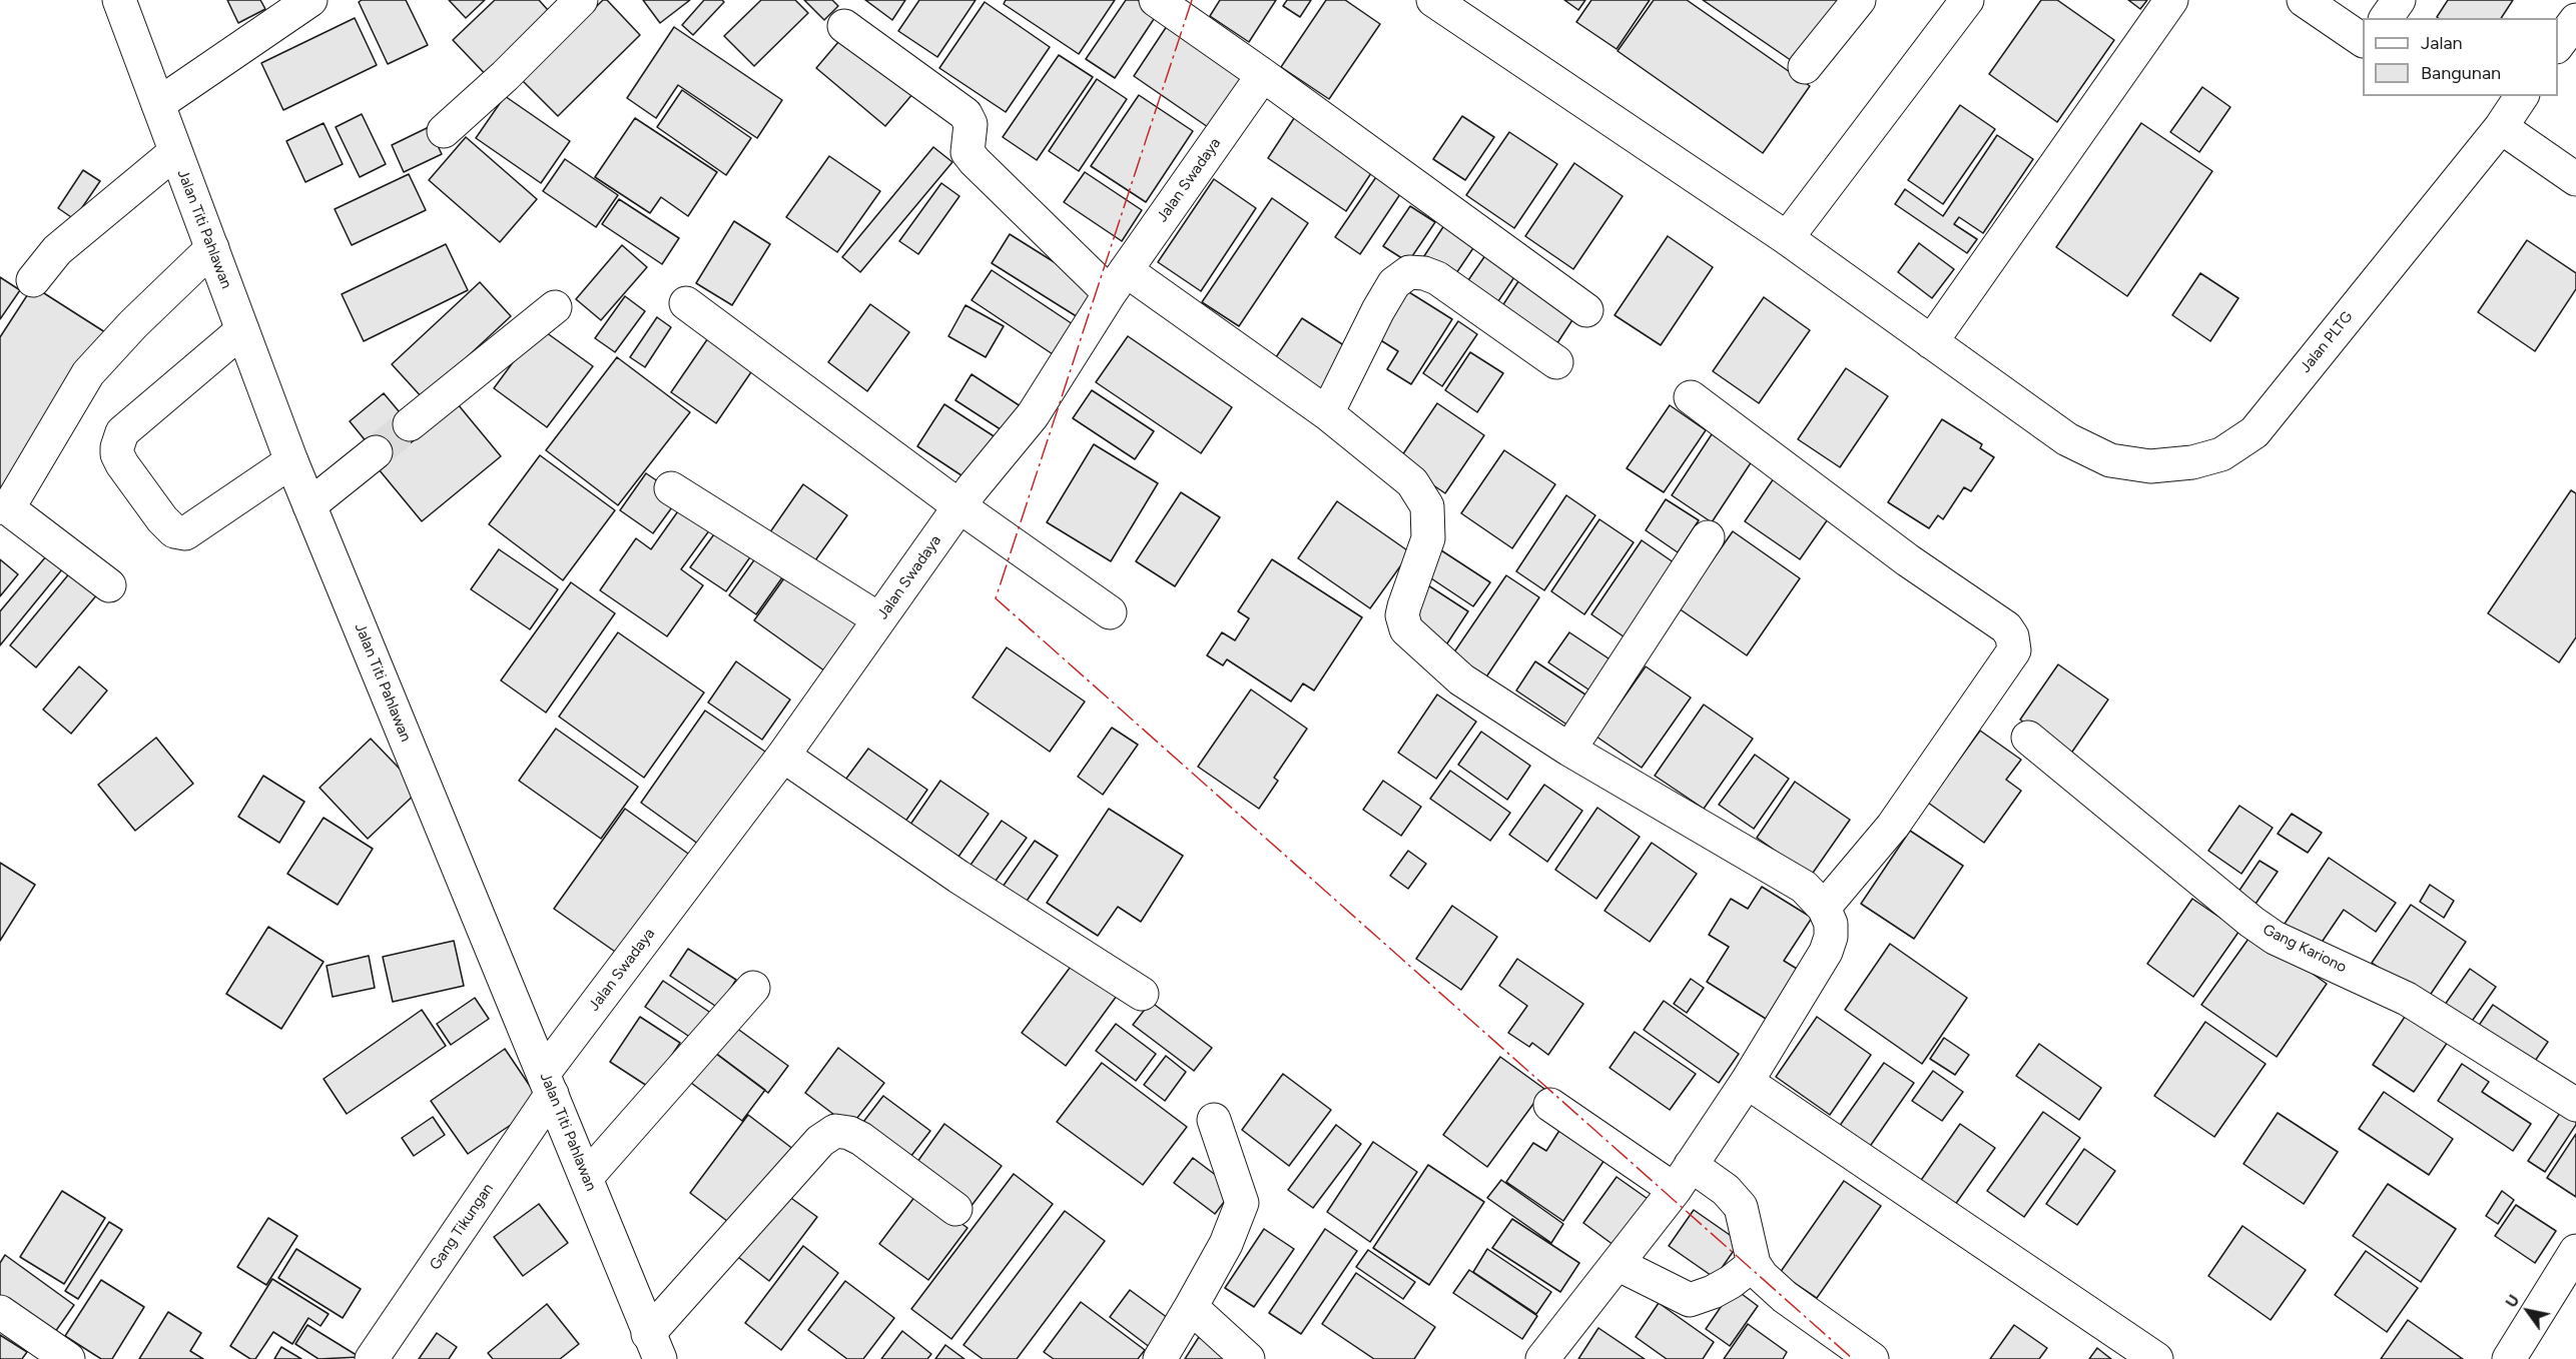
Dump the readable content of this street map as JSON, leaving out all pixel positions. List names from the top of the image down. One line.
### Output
{"streets":{"street":["Jalan Swadaya","Jalan Titi Pahlawan","Jalan PLTG","Gang Kariono","Gang Tikungan"]},"crossings":[["Jalan Swadaya","Jalan Titi Pahlawan"],["Jalan Swadaya","Gang Tikungan"],["Jalan Titi Pahlawan","Gang Tikungan"]],"legend":["Jalan","Bangunan"],"north":"top left"}
